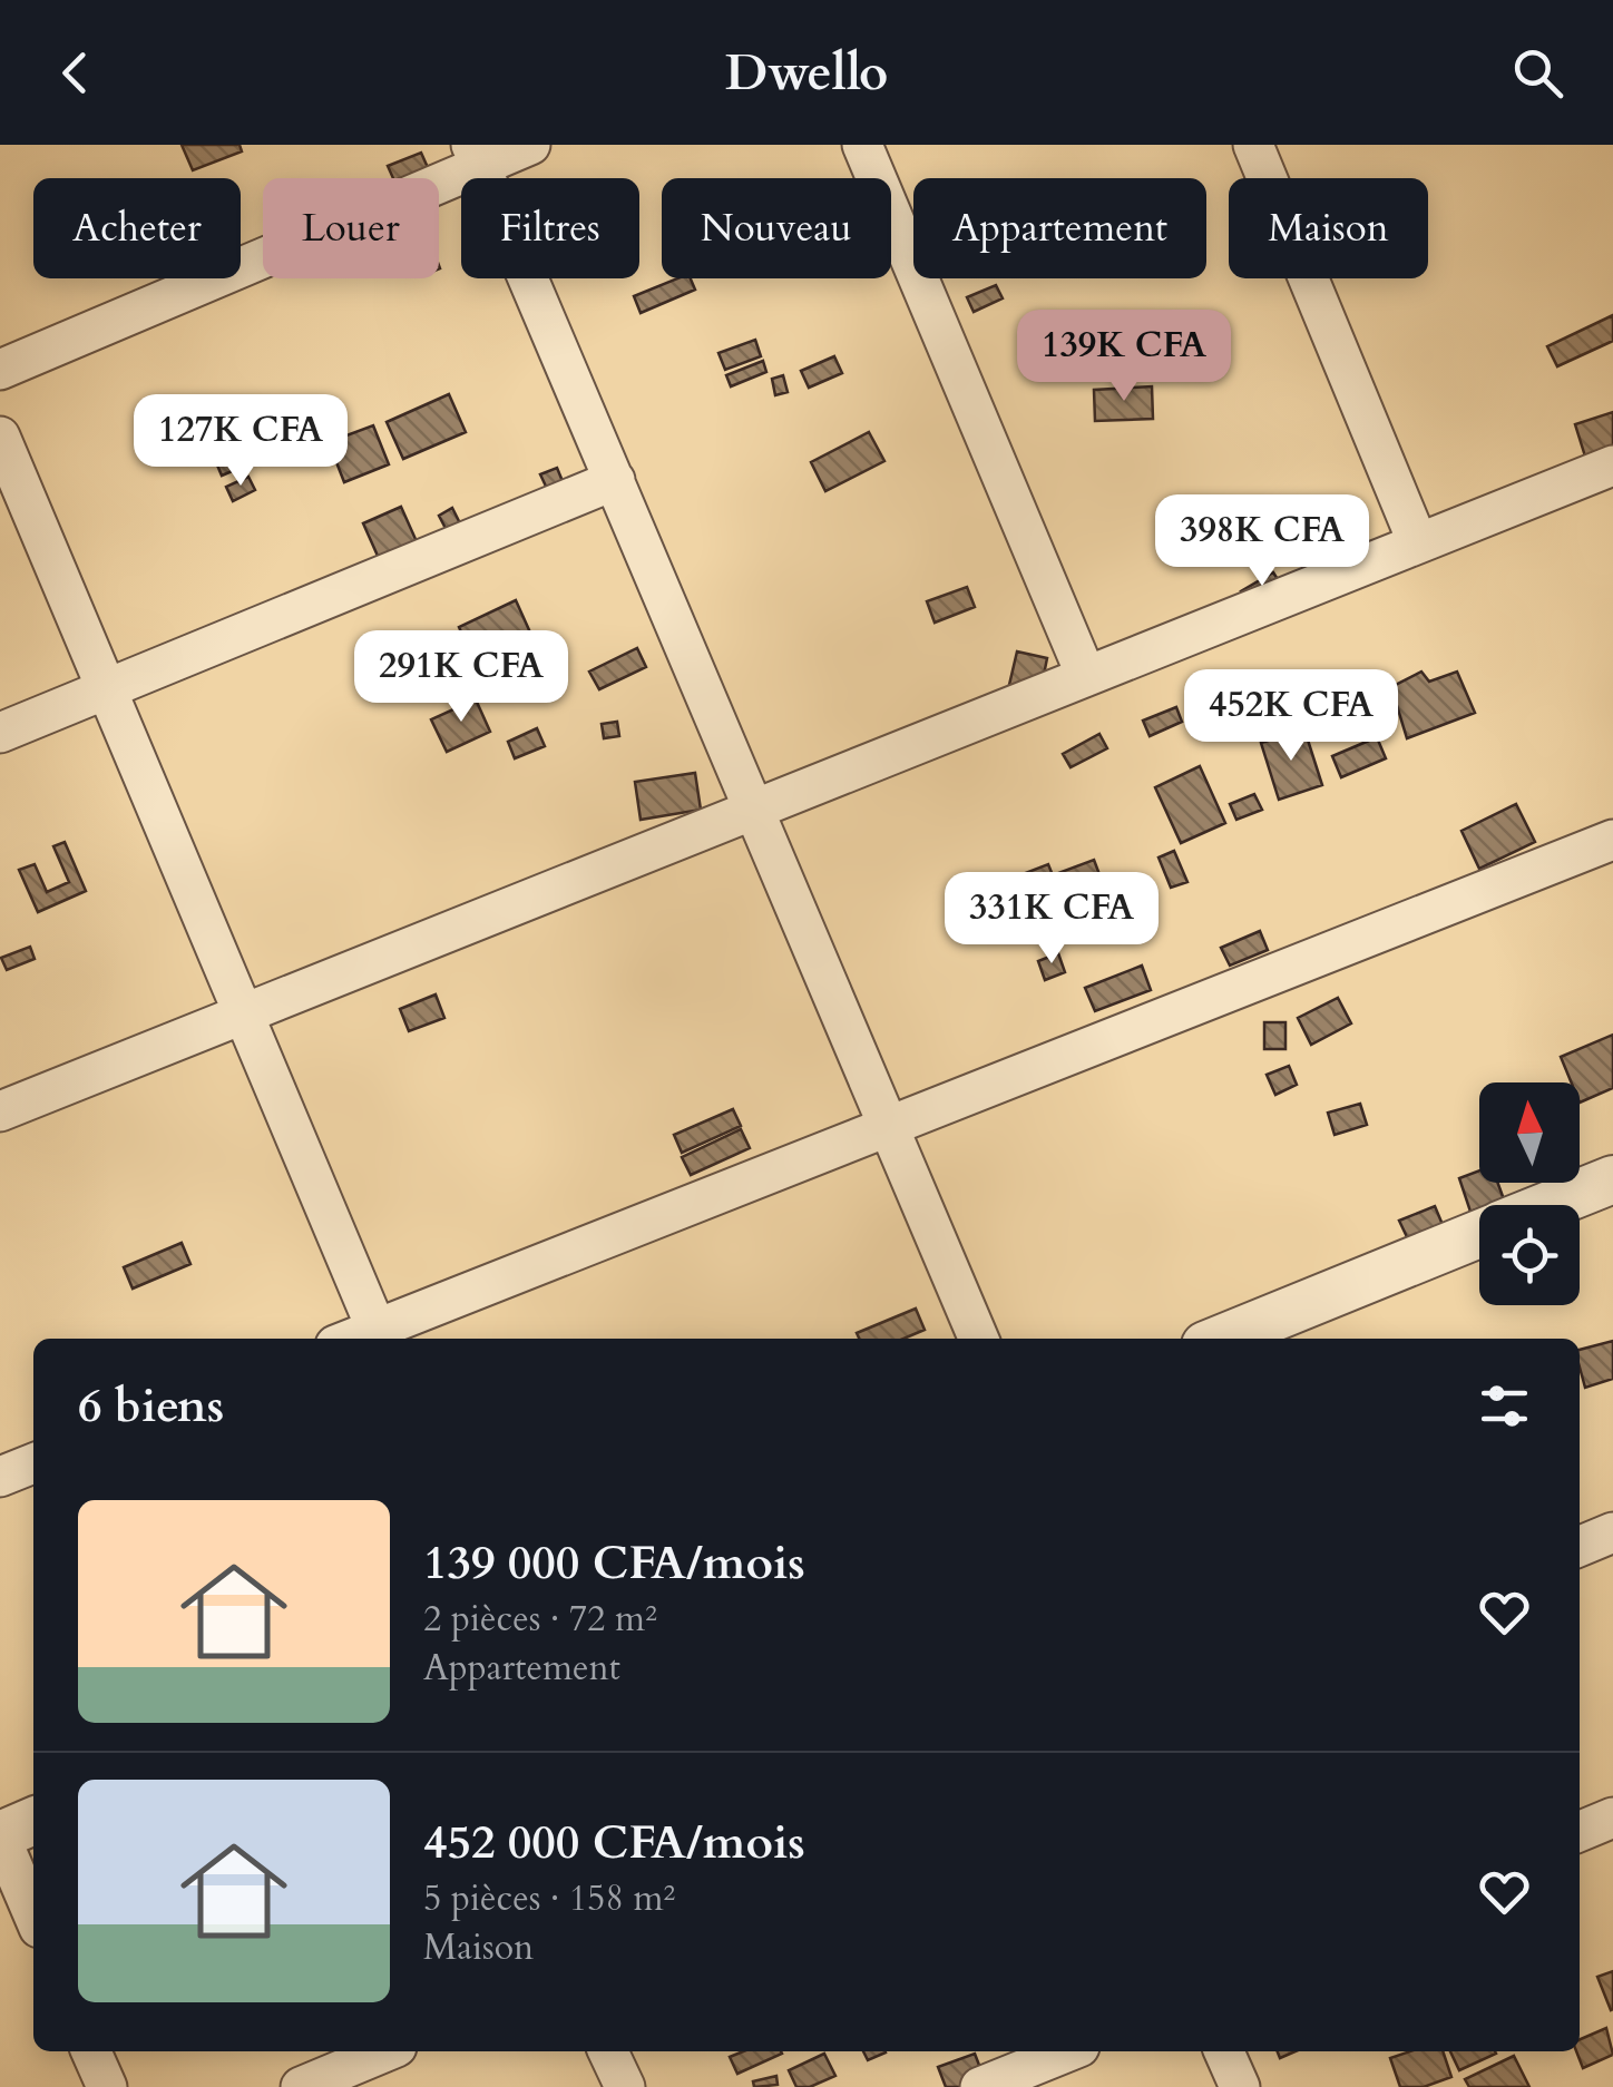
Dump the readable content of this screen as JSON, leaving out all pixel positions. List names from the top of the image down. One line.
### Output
{"north":"top","page":{"header":"Dwello","chip":["Acheter","Louer","Filtres","Nouveau","Appartement","Maison"],"price":["139K CFA","127K CFA","398K CFA","291K CFA","452K CFA","331K CFA"],"heading":"6 biens","list":[{"name":"139 000 CFA/mois","note":"2 pièces · 72 m² · Appartement"},{"name":"452 000 CFA/mois","note":"5 pièces · 158 m² · Maison"}]}}
